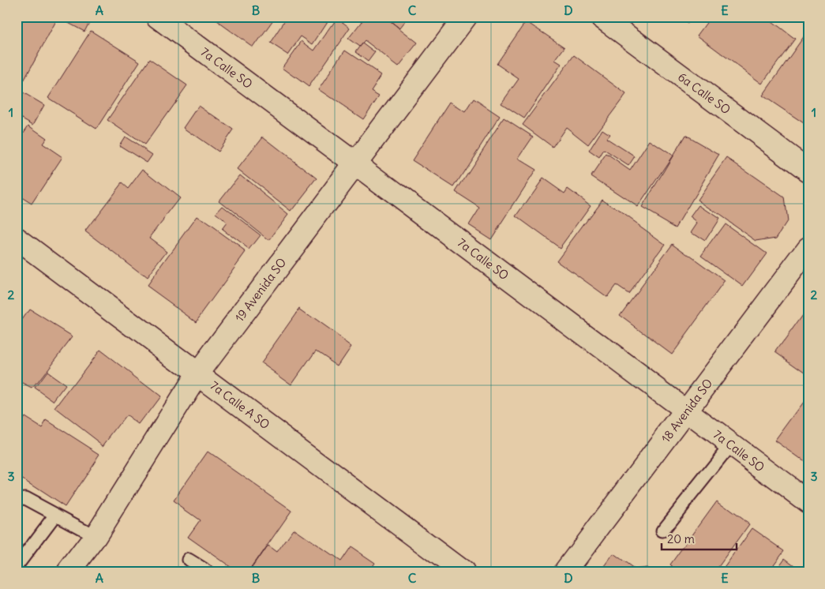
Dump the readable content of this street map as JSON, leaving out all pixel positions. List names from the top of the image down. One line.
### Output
{"streets":{"street":["7a Calle SO","6a Calle SO","19 Avenida SO","7a Calle A SO","18 Avenida SO"]},"crossings":[["7a Calle SO","19 Avenida SO"],["7a Calle SO","18 Avenida SO"],["19 Avenida SO","7a Calle A SO"]],"scale_bar":"20 m","grid":{"columns":["A","B","C","D","E"],"rows":["1","2","3"]}}
